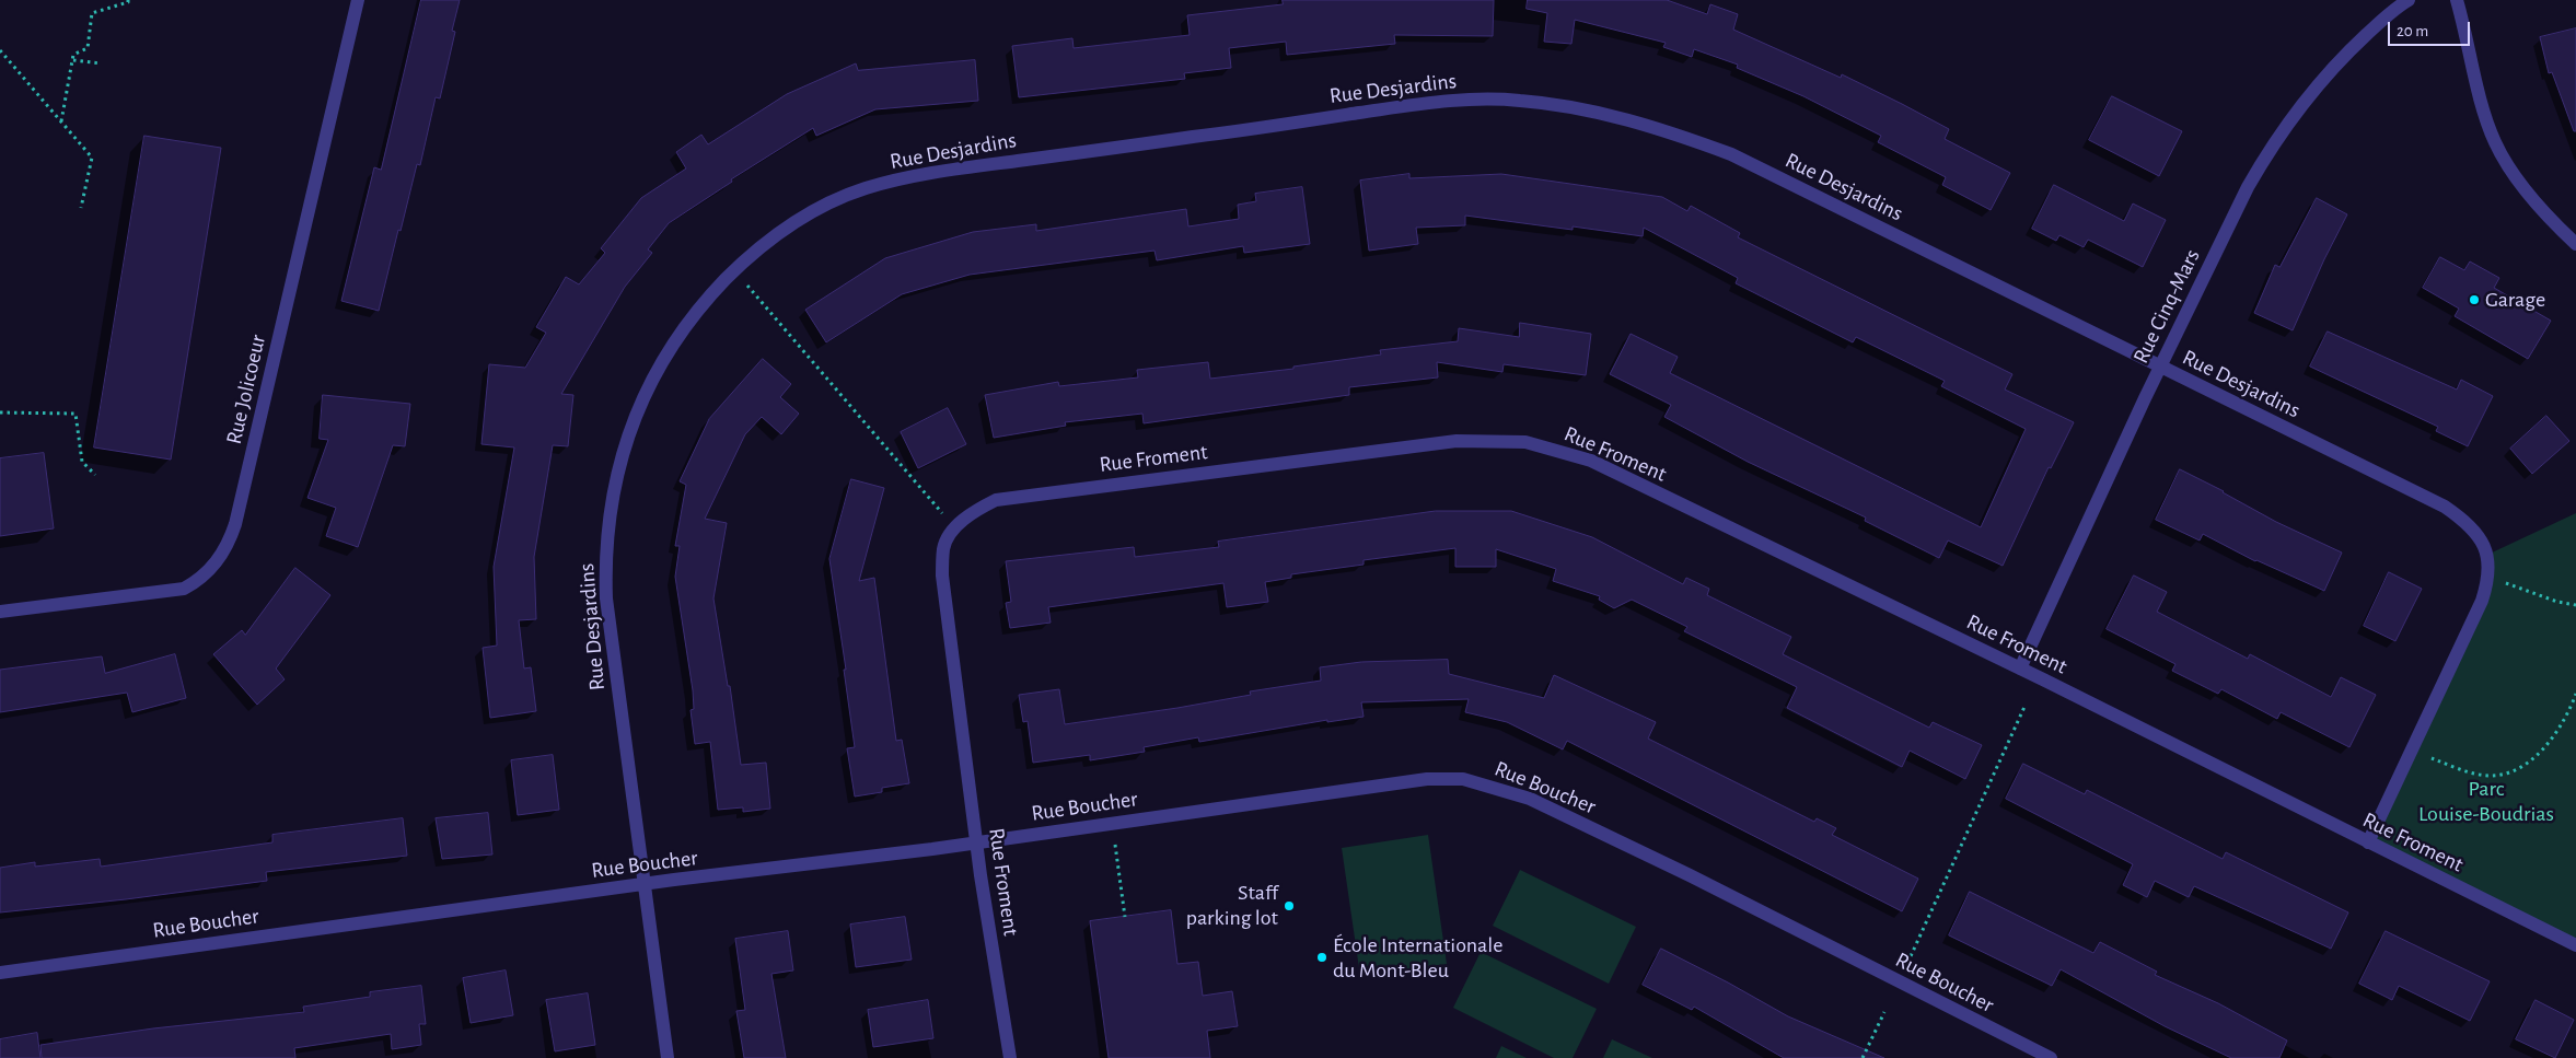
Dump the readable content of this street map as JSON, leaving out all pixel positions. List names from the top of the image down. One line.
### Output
{"streets":{"street":["Rue Desjardins","Rue Cinq-Mars","Rue Jolicoeur","Rue Froment","Rue Boucher"]},"crossings":[["Rue Desjardins","Rue Cinq-Mars"],["Rue Desjardins","Rue Froment"],["Rue Desjardins","Rue Boucher"],["Rue Cinq-Mars","Rue Froment"],["Rue Froment","Rue Boucher"]],"parks":["Parc Louise-Boudrias"],"places":["Garage","Staff parking lot","École Internationale du Mont-Bleu"],"scale_bar":"20 m"}
